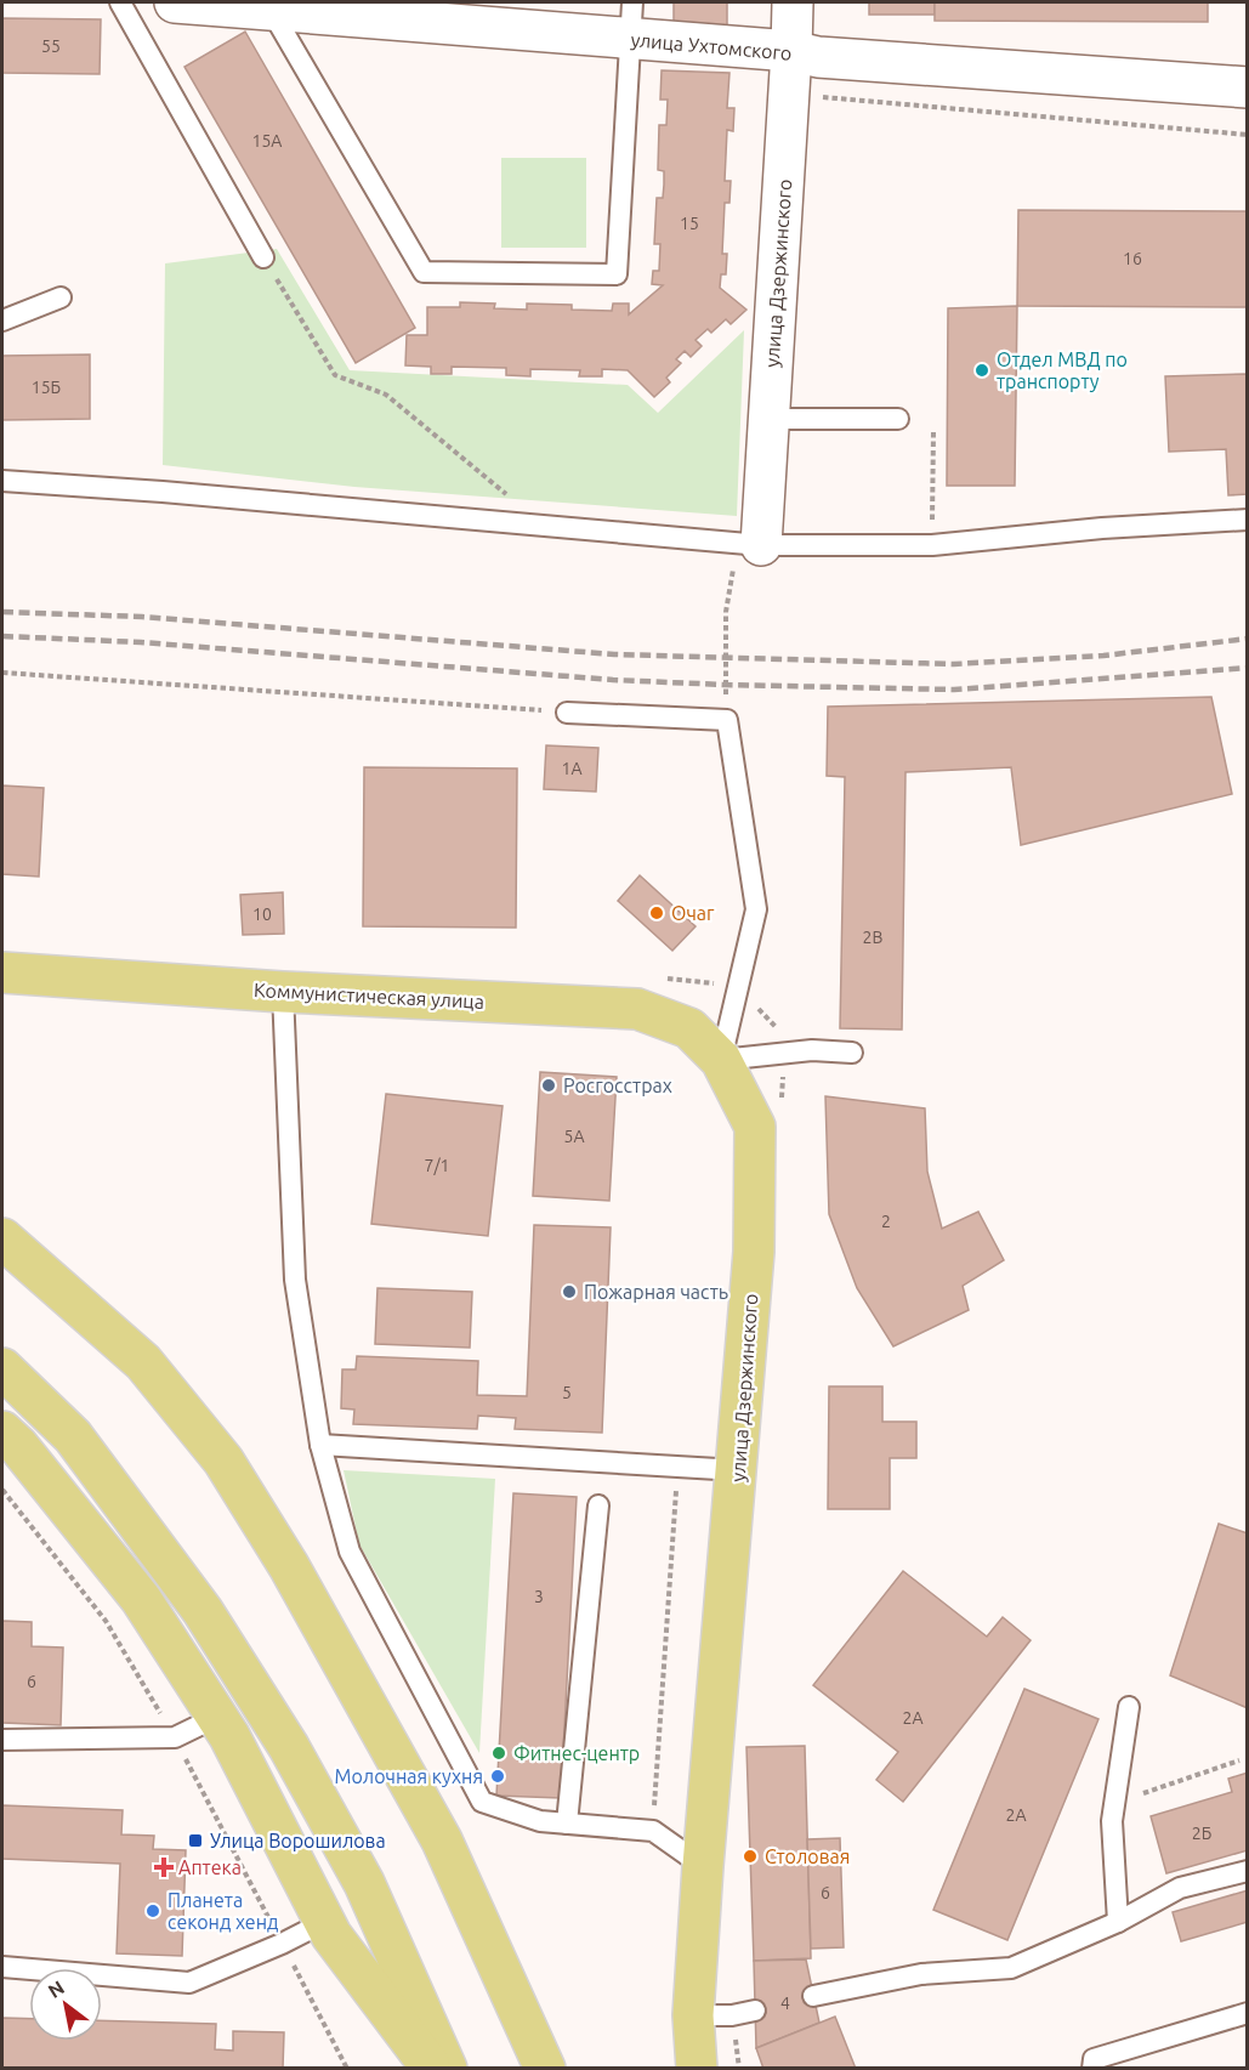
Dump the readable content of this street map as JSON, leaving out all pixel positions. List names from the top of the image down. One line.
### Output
{"streets":{"main road":["улица Дзержинского","Коммунистическая улица"],"street":["улица Ухтомского"]},"crossings":[["улица Ухтомского","улица Дзержинского"],["улица Дзержинского","Коммунистическая улица"]],"places":{"other":["Отдел МВД по транспорту","Очаг","Росгосстрах","Пожарная часть","Фитнес-центр","Молочная кухня","Столовая","Планета секонд хенд"],"transit":["Улица Ворошилова"],"health":["Аптека"]},"house_numbers":["55","15А","15","16","15Б","1А","10","2В","5А","7/1","2","5","3","6","2А","2А","2Б","6","4"],"north":"top left"}
